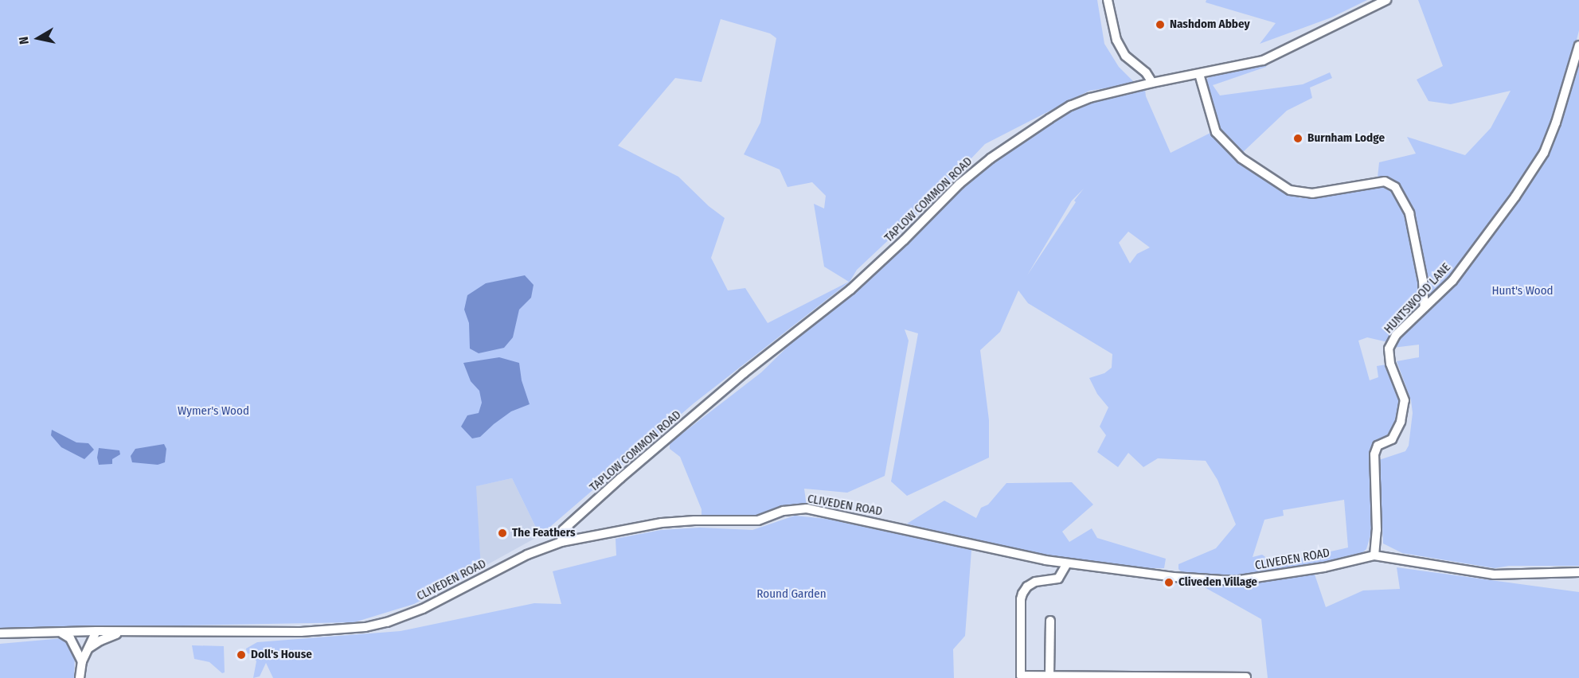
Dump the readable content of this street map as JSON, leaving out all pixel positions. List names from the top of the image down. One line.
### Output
{"streets":{"street":["TAPLOW COMMON ROAD","HUNTSWOOD LANE","CLIVEDEN ROAD"]},"crossings":[["TAPLOW COMMON ROAD","CLIVEDEN ROAD"],["HUNTSWOOD LANE","CLIVEDEN ROAD"]],"parks":["Hunt's Wood","Wymer's Wood","Round Garden"],"places":["Nashdom Abbey","Burnham Lodge","The Feathers","Cliveden Village","Doll's House"],"north":"left"}
